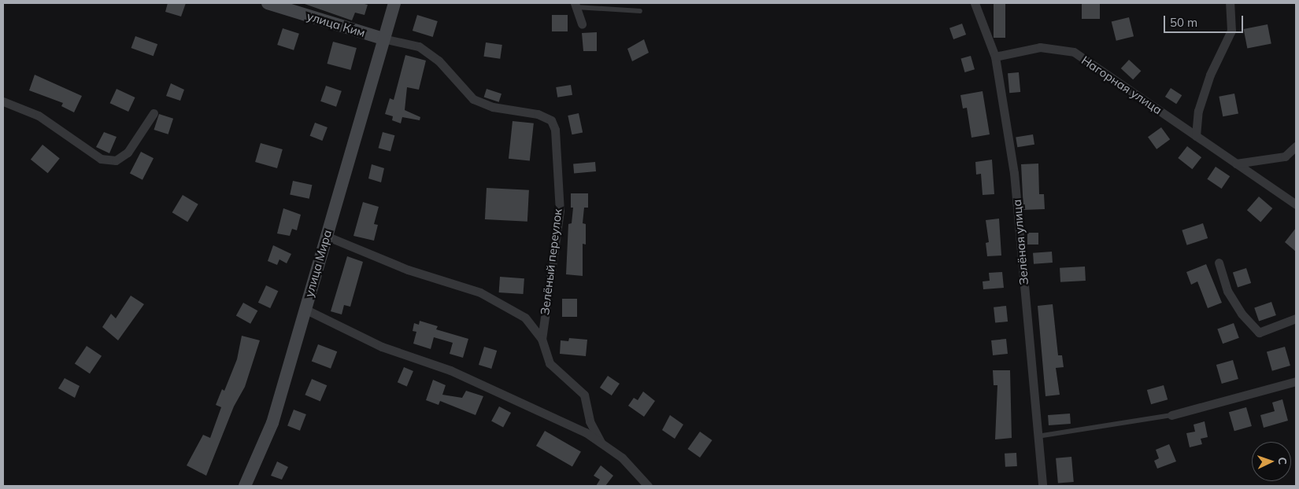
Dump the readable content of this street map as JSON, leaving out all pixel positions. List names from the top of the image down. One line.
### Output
{"streets":{"street":["улица Ким","Нагорная улица","Зелёная улица","Зелёный переулок","улица Мира"]},"crossings":[["улица Ким","Зелёный переулок"],["улица Ким","улица Мира"],["Нагорная улица","Зелёная улица"],["Зелёный переулок","улица Мира"]],"scale_bar":"50 m","north":"right"}
